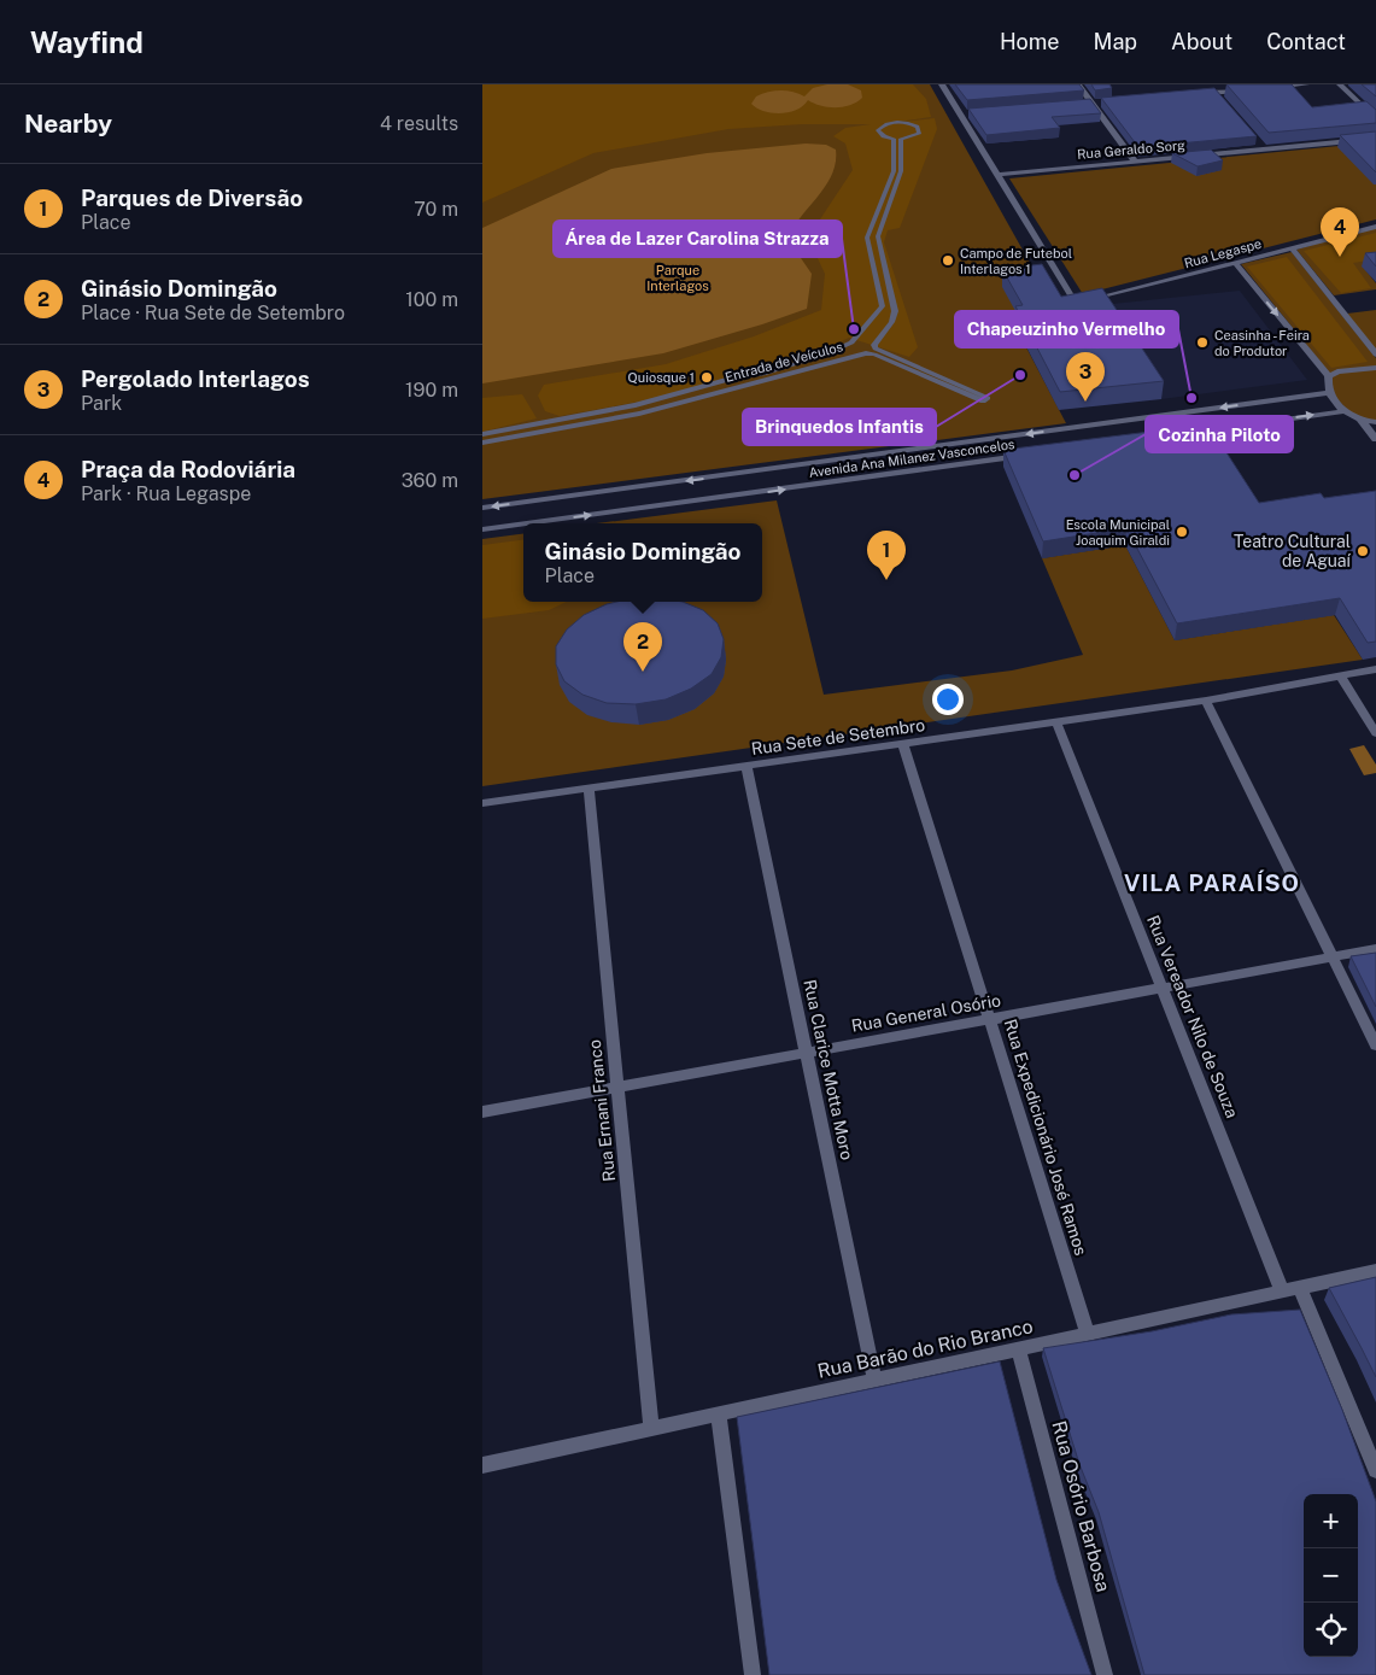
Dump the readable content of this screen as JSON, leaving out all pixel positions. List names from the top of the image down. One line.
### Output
{"streets":{"street":["Rua Geraldo Sorg","Rua Legaspe","Avenida Ana Milanez Vasconcelos","Rua Sete de Setembro","Rua General Osório","Rua Vereador Nilo de Souza","Rua Clarice Motta Moro","Rua Ernani Franco","Rua Expedicionário José Ramos","Rua Barão do Rio Branco","Rua Osório Barbosa"],"lane":["Entrada de Veículos"]},"crossings":[["Rua Geraldo Sorg","Rua Legaspe"],["Rua Sete de Setembro","Rua Vereador Nilo de Souza"],["Rua Sete de Setembro","Rua Clarice Motta Moro"],["Rua Sete de Setembro","Rua Ernani Franco"],["Rua Sete de Setembro","Rua Expedicionário José Ramos"],["Rua General Osório","Rua Vereador Nilo de Souza"],["Rua General Osório","Rua Clarice Motta Moro"],["Rua General Osório","Rua Ernani Franco"],["Rua General Osório","Rua Expedicionário José Ramos"],["Rua Vereador Nilo de Souza","Rua Barão do Rio Branco"],["Rua Clarice Motta Moro","Rua Barão do Rio Branco"],["Rua Ernani Franco","Rua Barão do Rio Branco"],["Rua Expedicionário José Ramos","Rua Barão do Rio Branco"],["Rua Barão do Rio Branco","Rua Osório Barbosa"]],"districts":["VILA PARAÍSO"],"parks":["Parque Interlagos"],"places":["Campo de Futebol Interlagos 1","Área de Lazer Carolina Strazza","Ceasinha - Feira do Produtor","Brinquedos Infantis","Quiosque 1","Chapeuzinho Vermelho","Cozinha Piloto","Escola Municipal Joaquim Giraldi","Teatro Cultural de Aguaí"],"page":{"header":"Wayfind","nav":["Home","Map","About","Contact"],"heading":["Nearby","4 results"],"list":[{"mark":"1","name":"Parques de Diversão","note":"Place","value":"70 m"},{"mark":"2","name":"Ginásio Domingão","note":"Place · Rua Sete de Setembro","value":"100 m"},{"mark":"3","name":"Pergolado Interlagos","note":"Park","value":"190 m"},{"mark":"4","name":"Praça da Rodoviária","note":"Park · Rua Legaspe","value":"360 m"}],"pins":["4","3","1","2"],"popup":["Ginásio Domingão","Place"],"map_buttons":["+","−"]}}
